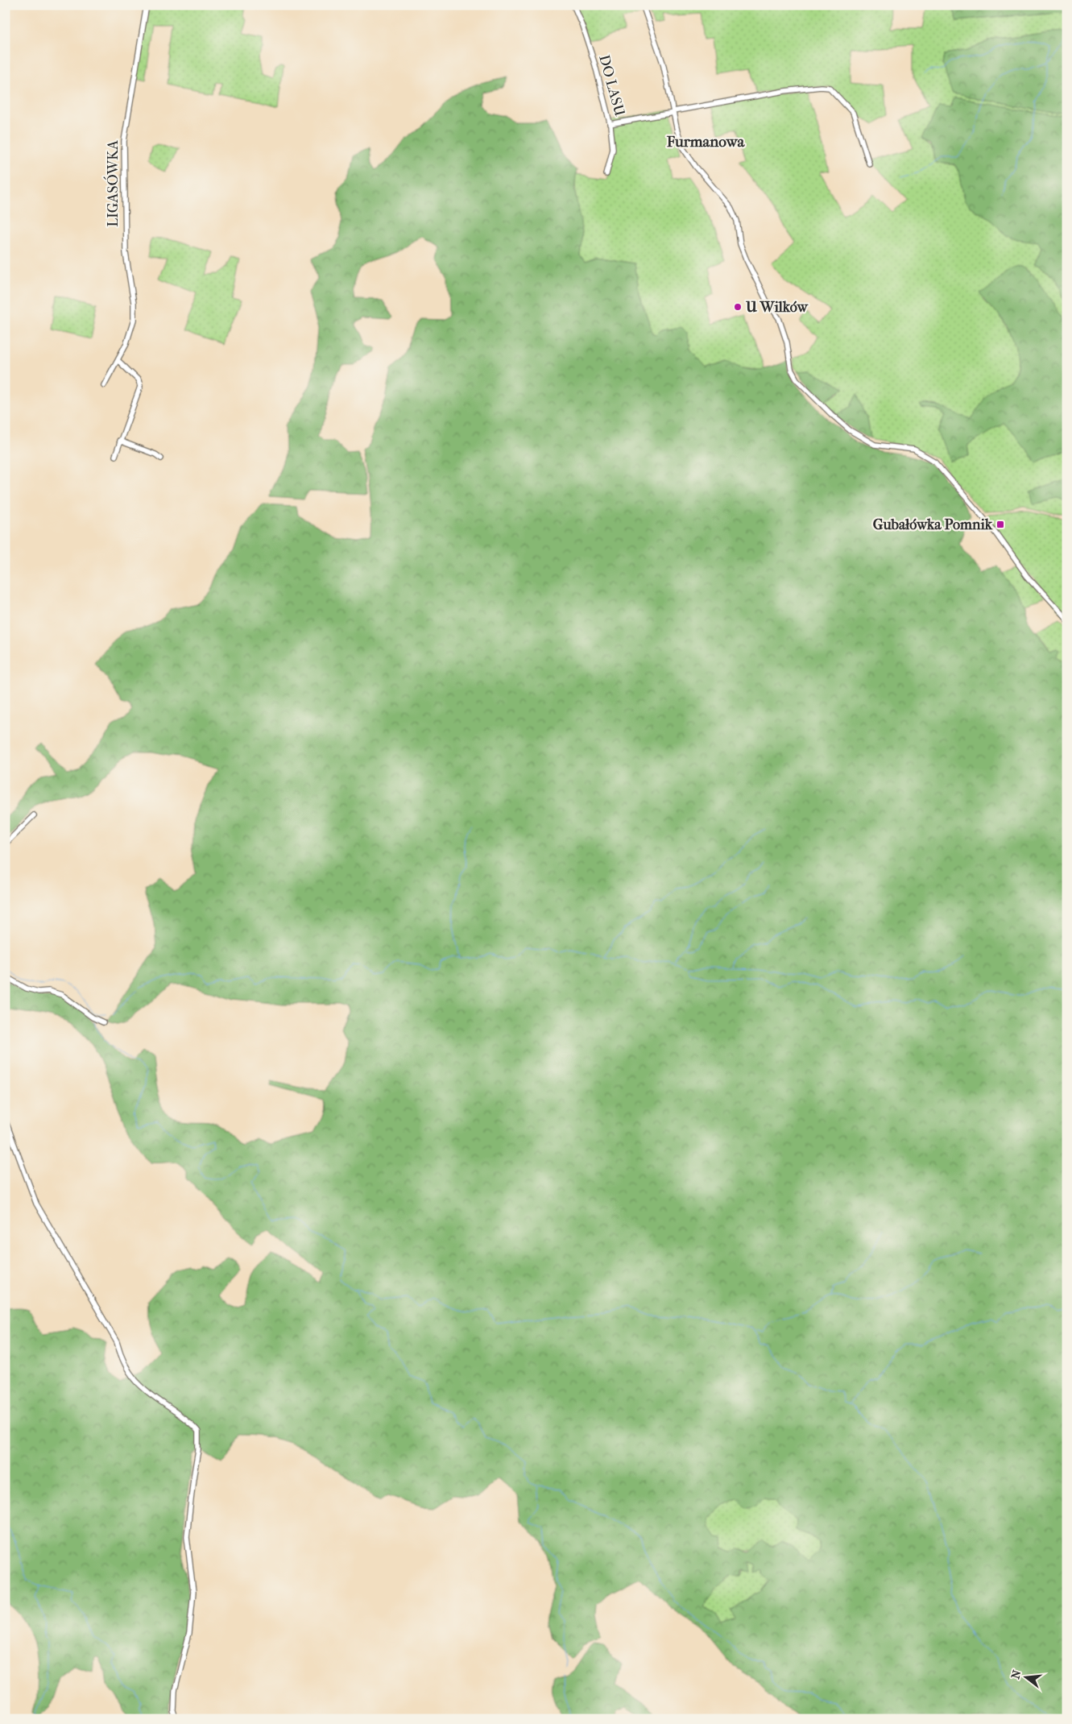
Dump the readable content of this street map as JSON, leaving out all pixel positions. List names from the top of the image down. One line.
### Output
{"streets":{"street":["DO LASU","LIGASÓWKA"]},"districts":["Furmanowa"],"places":{"other":["U Wilków"],"transit":["Gubałówka Pomnik"]},"north":"left"}
